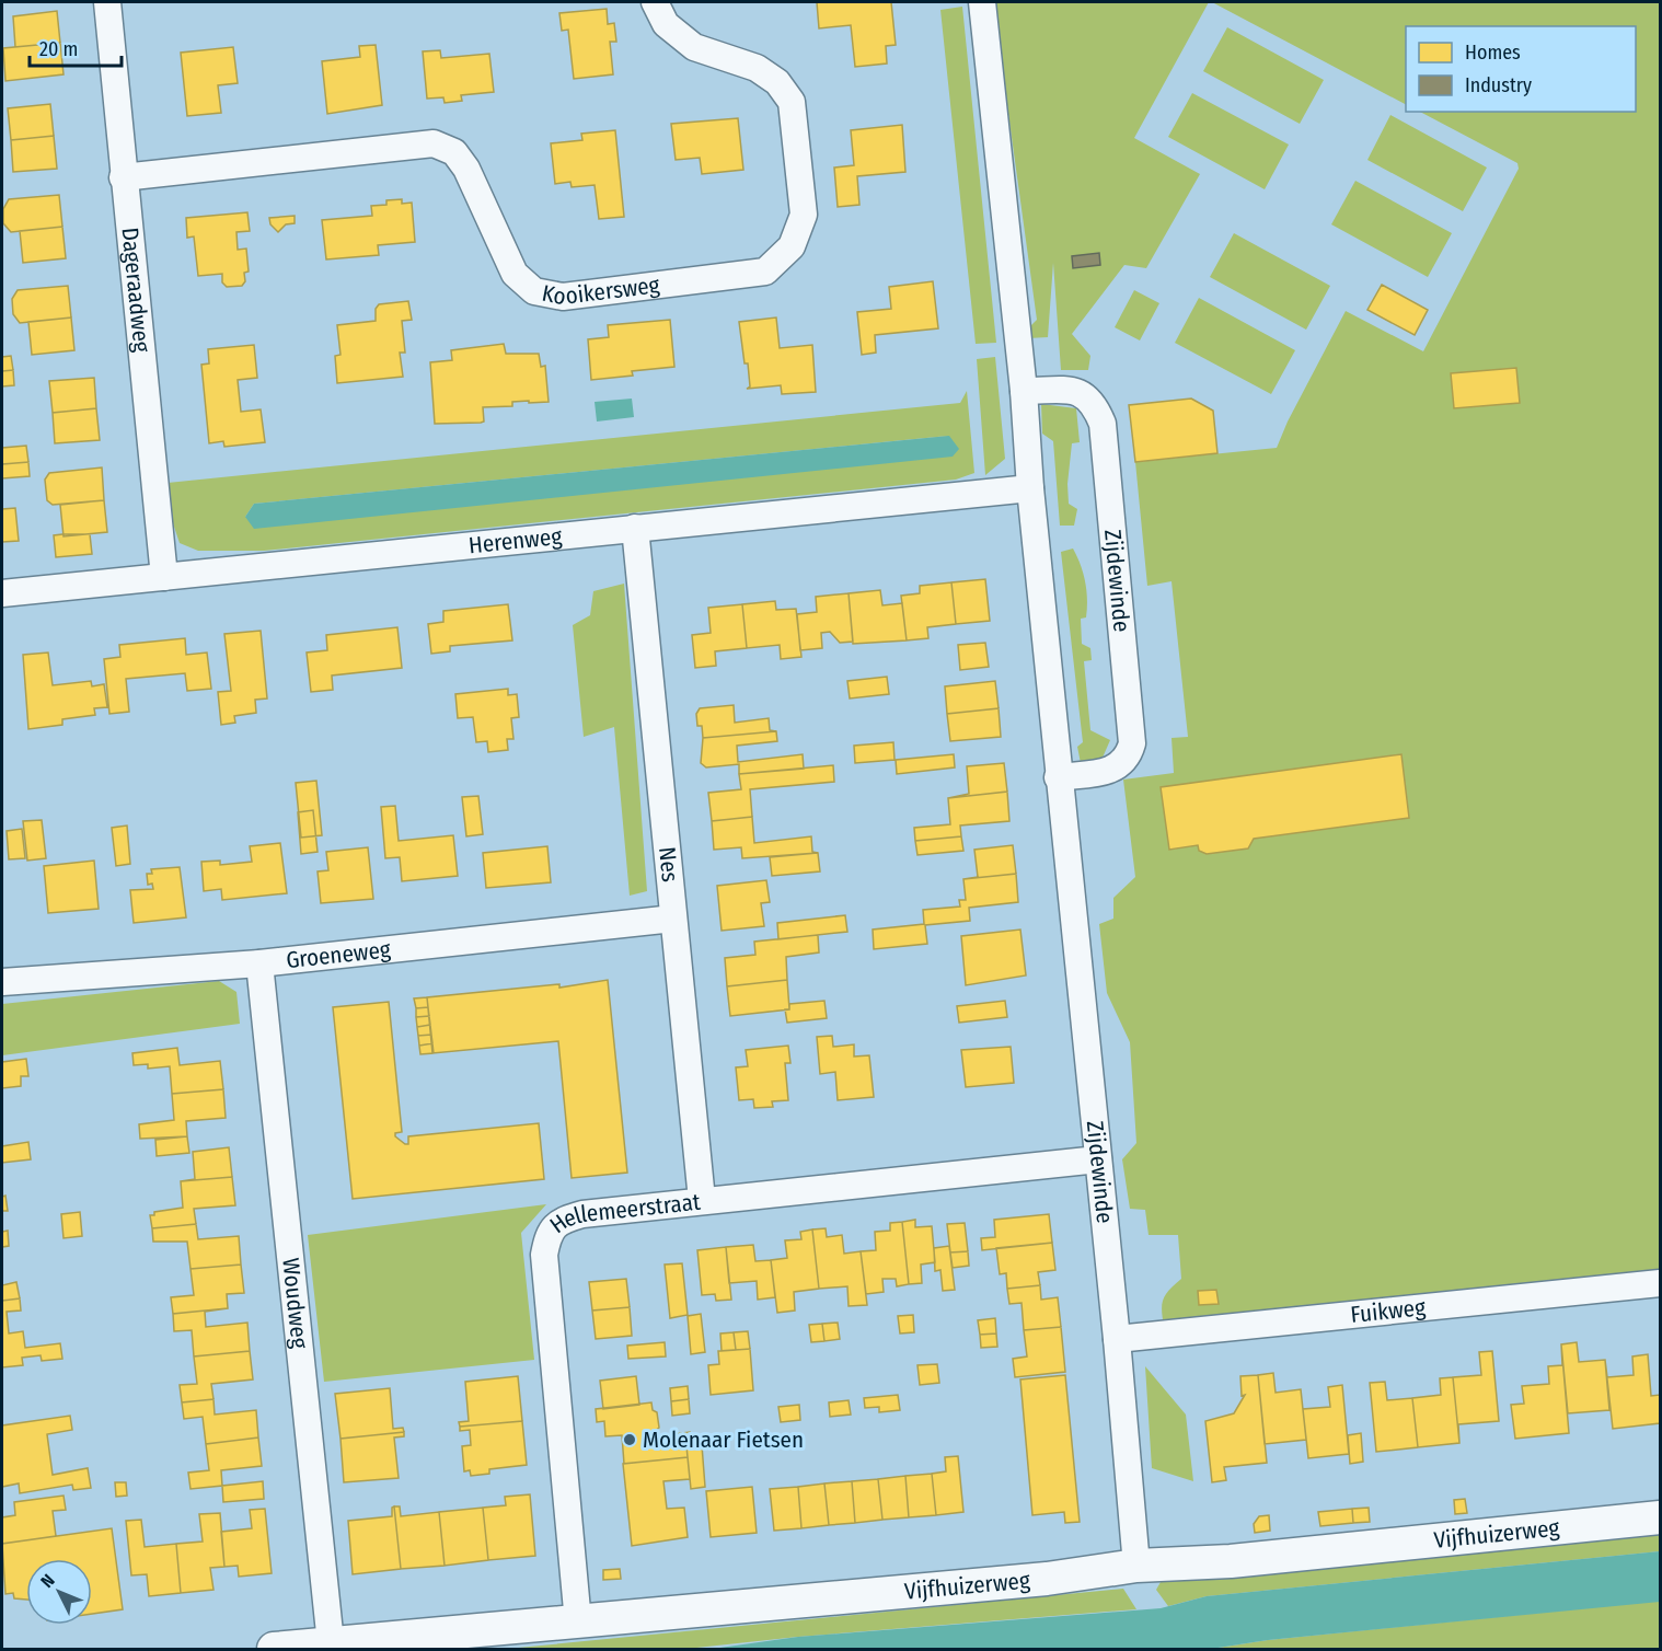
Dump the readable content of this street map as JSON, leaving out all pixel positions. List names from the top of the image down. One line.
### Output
{"streets":{"street":["Kooikersweg","Dageraadweg","Herenweg","Zijdewinde","Nes","Groeneweg","Hellemeerstraat","Woudweg","Fuikweg","Vijfhuizerweg"]},"crossings":[["Kooikersweg","Dageraadweg"],["Dageraadweg","Herenweg"],["Herenweg","Zijdewinde"],["Herenweg","Nes"],["Zijdewinde","Hellemeerstraat"],["Zijdewinde","Fuikweg"],["Zijdewinde","Vijfhuizerweg"],["Nes","Groeneweg"],["Nes","Hellemeerstraat"],["Groeneweg","Woudweg"],["Hellemeerstraat","Vijfhuizerweg"],["Woudweg","Vijfhuizerweg"]],"places":["Molenaar Fietsen"],"legend":["Homes","Industry"],"scale_bar":"20 m","north":"top left"}
